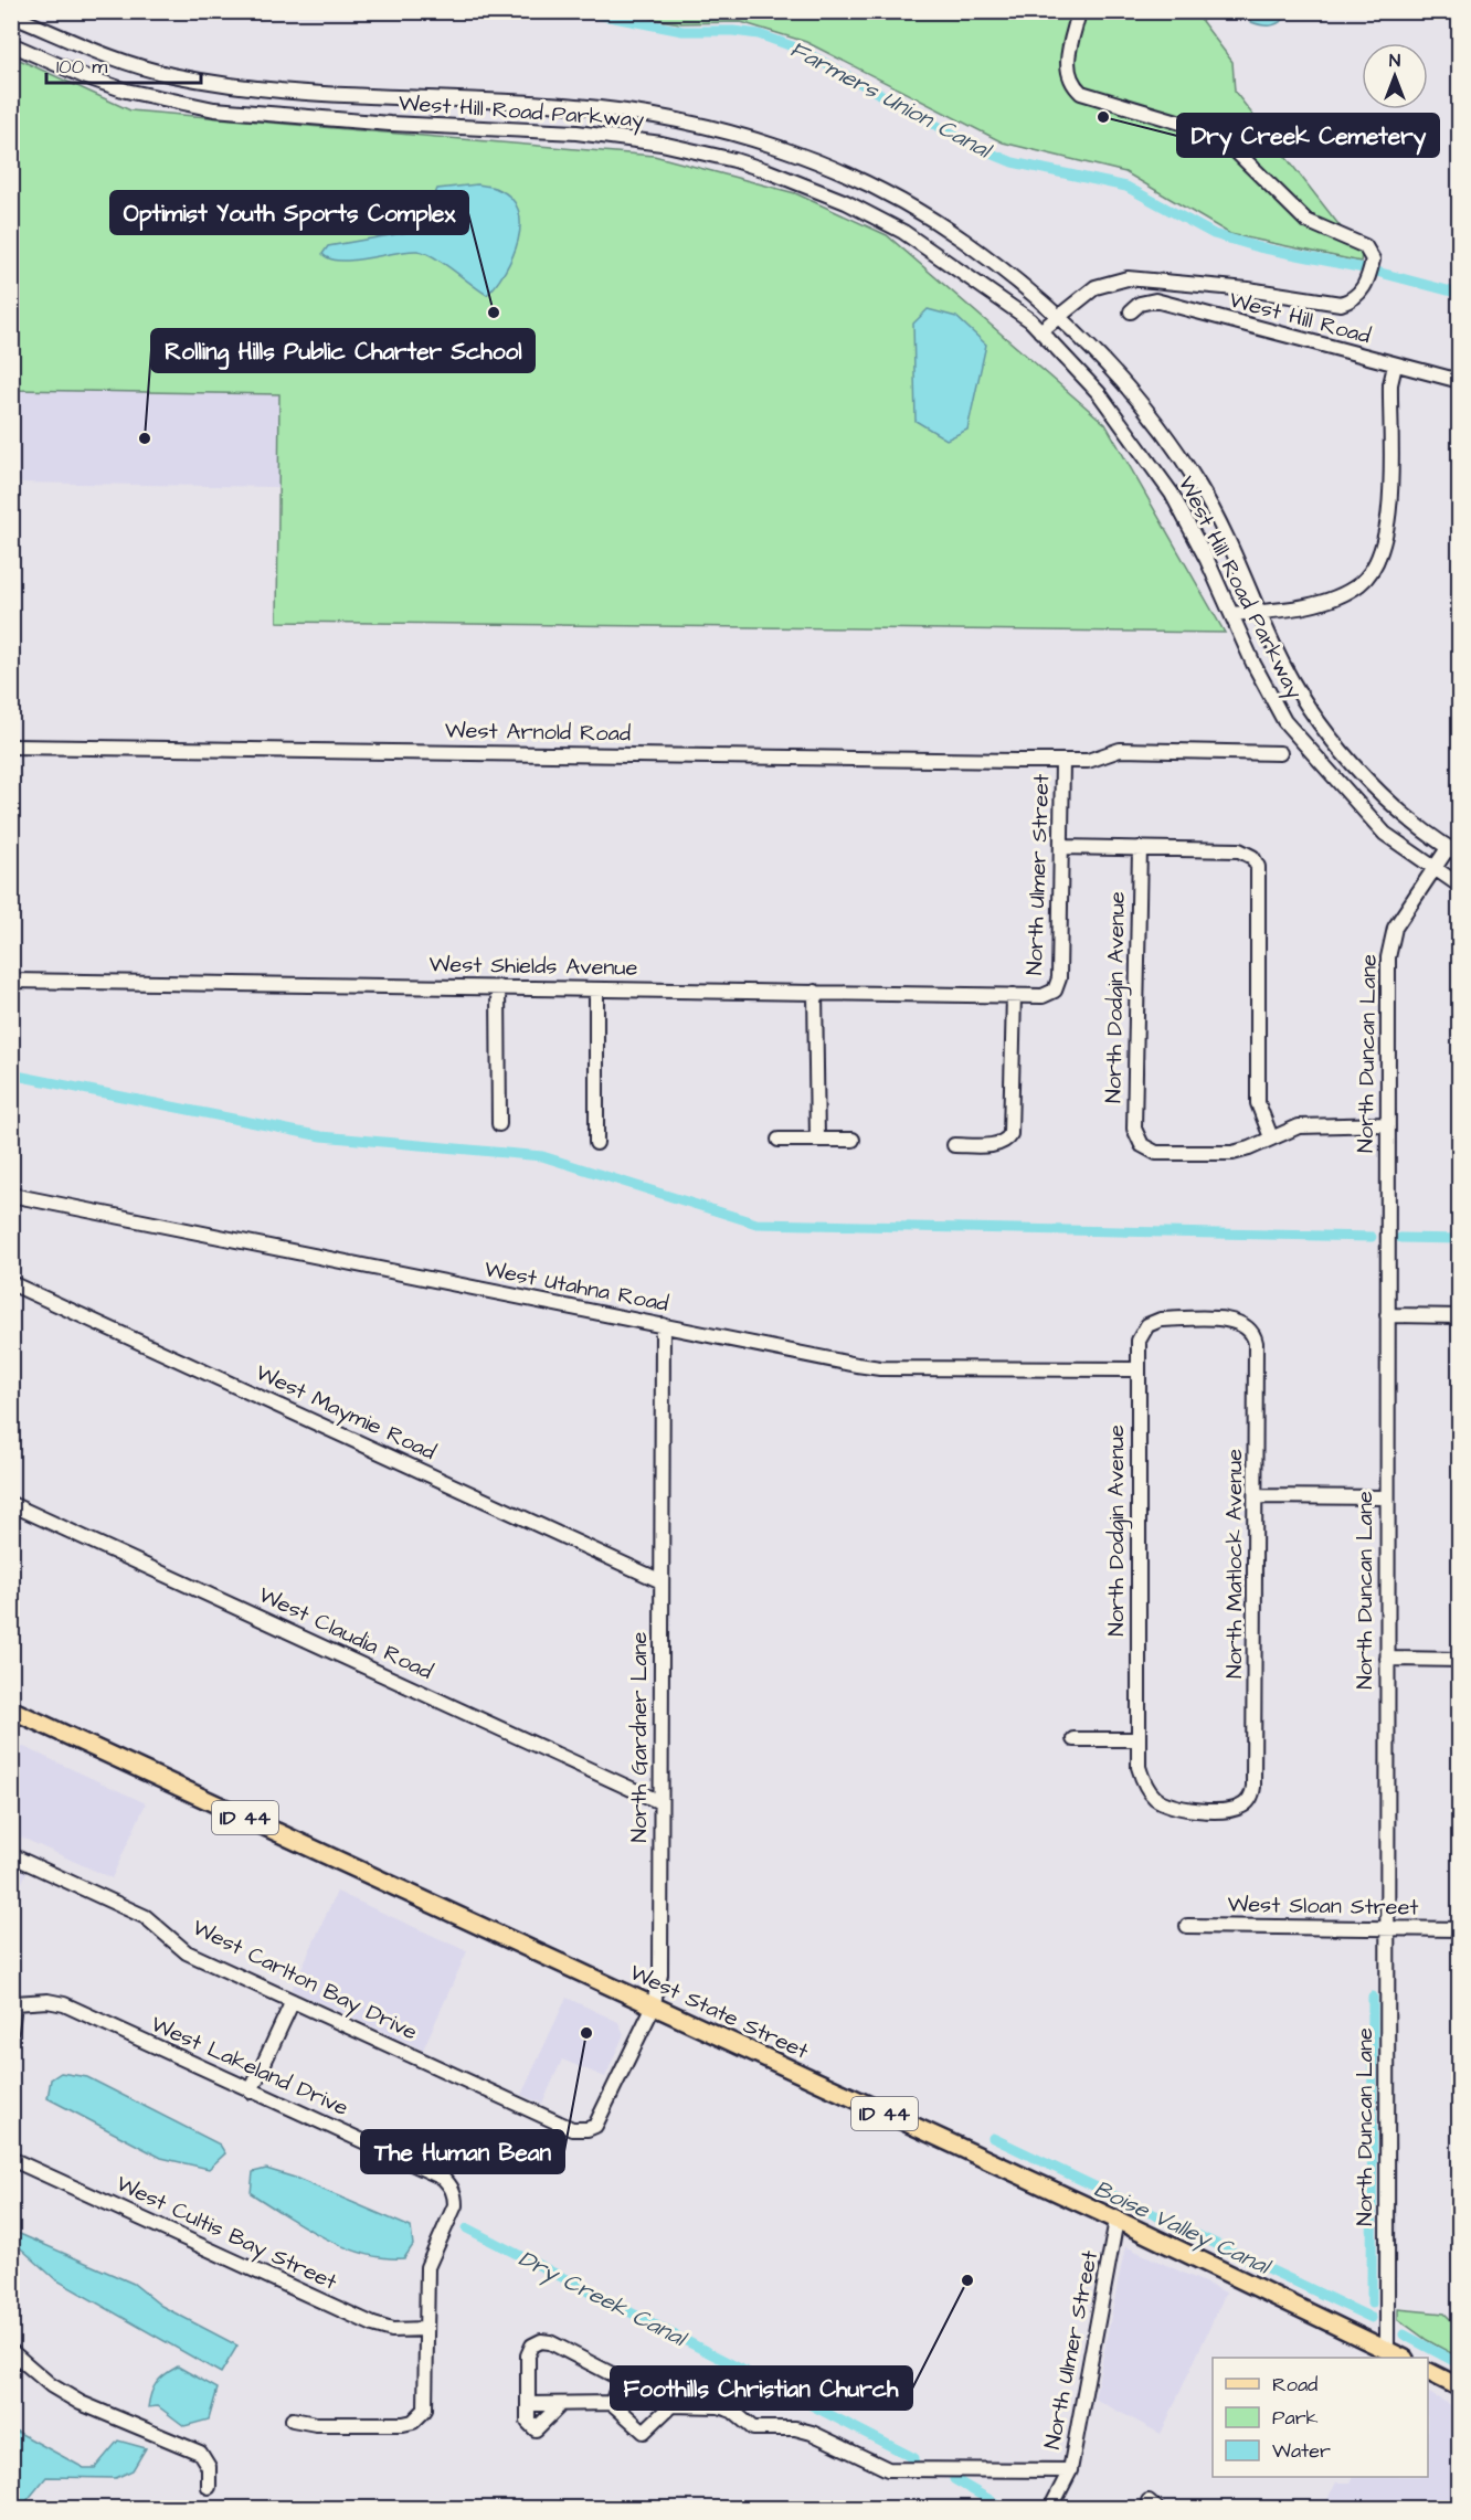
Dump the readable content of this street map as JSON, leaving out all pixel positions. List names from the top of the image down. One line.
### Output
{"streets":{"main road":["ID 44","West State Street"],"street":["West Hill Road Parkway","West Hill Road","West Arnold Road","North Ulmer Street","West Shields Avenue","North Dodgin Avenue","North Duncan Lane","West Utahna Road","West Maymie Road","North Matlock Avenue","West Claudia Road","North Gardner Lane","West Sloan Street","West Carlton Bay Drive","West Lakeland Drive","West Cultis Bay Street"]},"crossings":[["West Hill Road Parkway","North Duncan Lane"],["West Arnold Road","North Ulmer Street"],["North Ulmer Street","West Shields Avenue"],["North Ulmer Street","West State Street"],["North Dodgin Avenue","West Utahna Road"],["North Dodgin Avenue","North Matlock Avenue"],["North Duncan Lane","West Sloan Street"],["North Duncan Lane","West State Street"],["West Utahna Road","North Gardner Lane"],["West Maymie Road","North Gardner Lane"],["West Claudia Road","North Gardner Lane"],["North Gardner Lane","West Carlton Bay Drive"],["North Gardner Lane","West State Street"],["West Lakeland Drive","West Cultis Bay Street"]],"water":["Farmers Union Canal","Boise Valley Canal","Dry Creek Canal"],"places":["Dry Creek Cemetery","Optimist Youth Sports Complex","Rolling Hills Public Charter School","The Human Bean","Foothills Christian Church"],"legend":["Road","Park","Water"],"scale_bar":"100 m","north":"top"}
